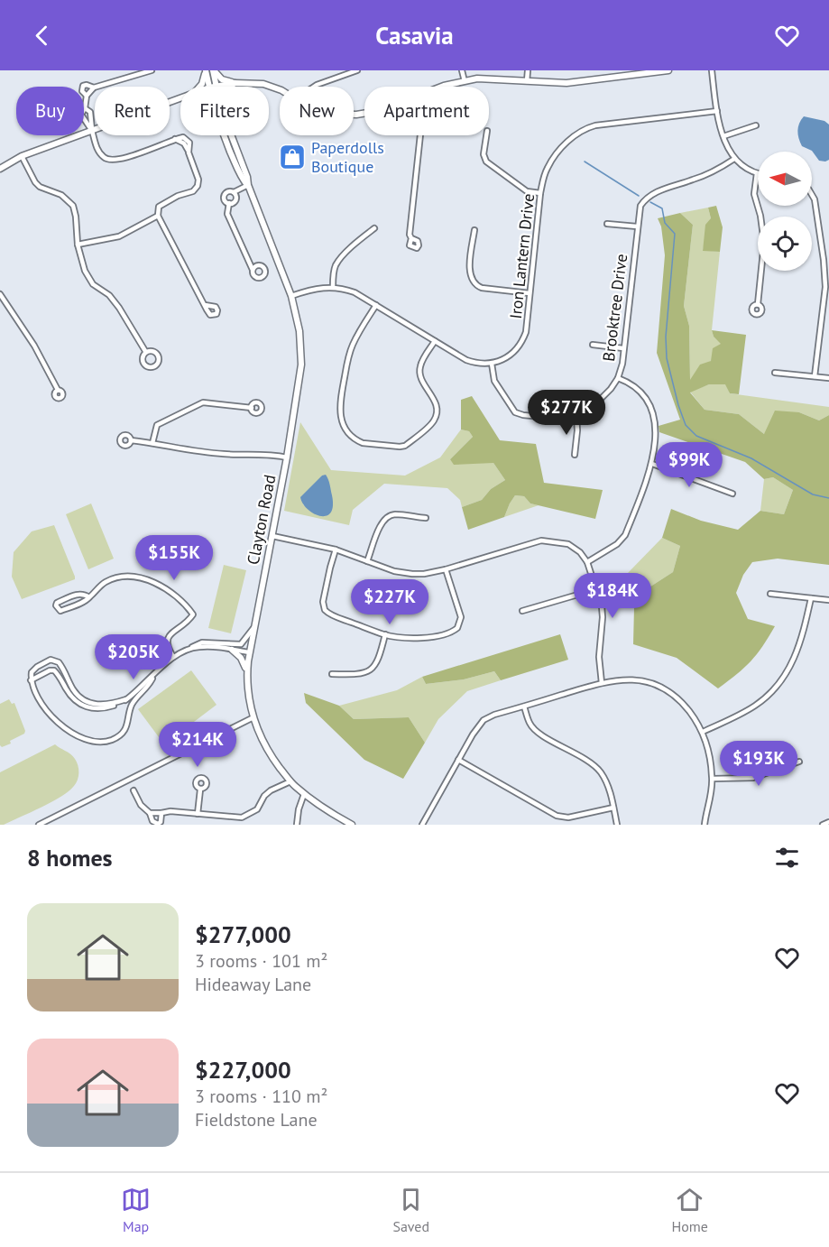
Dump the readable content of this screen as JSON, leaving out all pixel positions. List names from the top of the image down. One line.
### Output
{"streets":{"main road":["Clayton Road"],"street":["Iron Lantern Drive","Brooktree Drive"]},"places":{"shop":["Paperdolls Boutique"]},"north":"left","page":{"header":"Casavia","chip":["Buy","Rent","Filters","New","Apartment"],"price":["$277K","$99K","$155K","$184K","$227K","$205K","$214K","$193K"],"heading":"8 homes","list":[{"name":"$277,000","note":"3 rooms · 101 m² · Hideaway Lane"},{"name":"$227,000","note":"3 rooms · 110 m² · Fieldstone Lane"}],"tabs":["Map","Saved","Home"]}}
